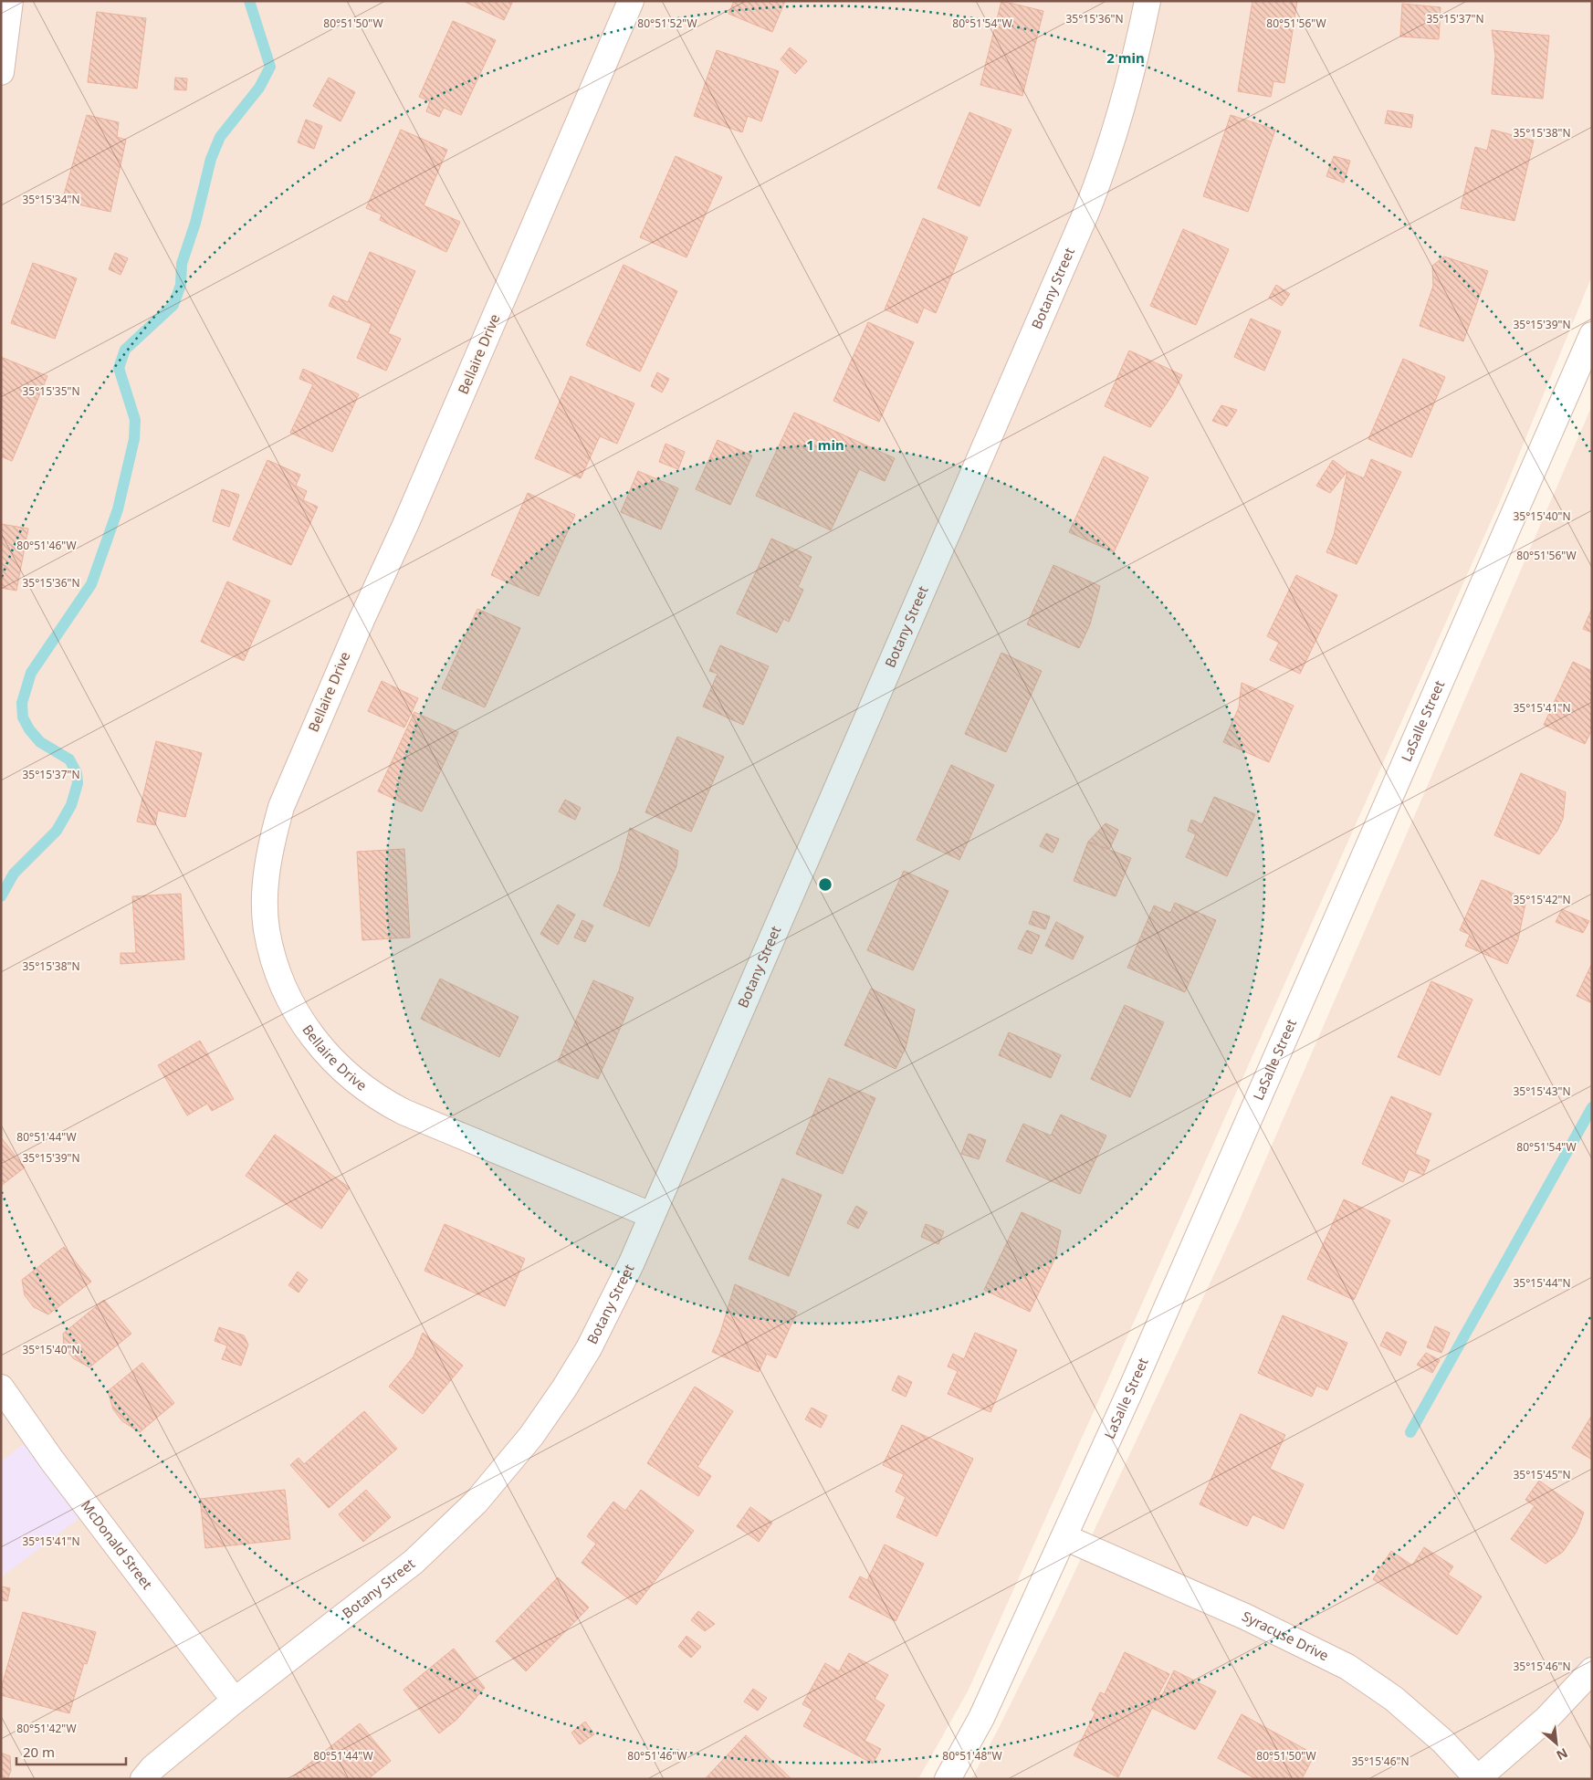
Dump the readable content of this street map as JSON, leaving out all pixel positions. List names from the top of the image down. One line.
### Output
{"streets":{"street":["Botany Street","Bellaire Drive","LaSalle Street","McDonald Street","Syracuse Drive"]},"crossings":[["Botany Street","Bellaire Drive"],["Botany Street","McDonald Street"],["LaSalle Street","Syracuse Drive"]],"scale_bar":"20 m","north":"bottom right","coordinates":["35°15'36\"N","35°15'37\"N","80°51'50\"W","80°51'54\"W","80°51'52\"W","80°51'56\"W","35°15'38\"N","35°15'34\"N","35°15'39\"N","35°15'35\"N","35°15'40\"N","80°51'46\"W","35°15'41\"N","35°15'42\"N","35°15'43\"N","80°51'44\"W","35°15'44\"N","35°15'45\"N","35°15'46\"N","80°51'42\"W","80°51'48\"W"],"rings":["2 min","1 min"]}
